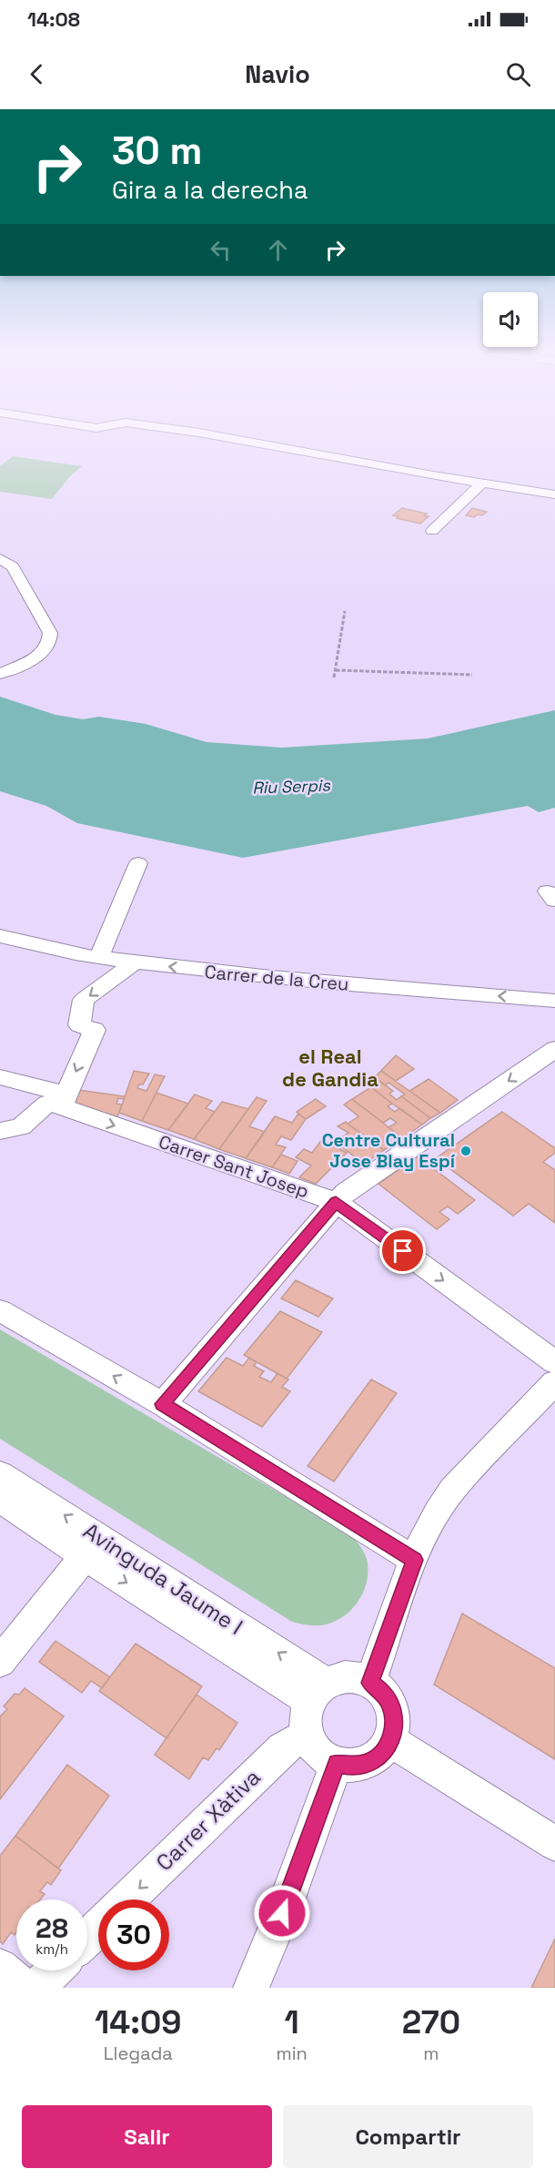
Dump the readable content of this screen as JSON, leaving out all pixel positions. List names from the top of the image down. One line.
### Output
{"streets":{"street":["Carrer de la Creu","Carrer Sant Josep","Avinguda Jaume I","Carrer Xàtiva"]},"crossings":[["Avinguda Jaume I","Carrer Xàtiva"]],"one_way":["Carrer de la Creu","Carrer Sant Josep","Carrer Xàtiva"],"districts":["el Real de Gandia"],"water":["Riu Serpis"],"places":["Centre Cultural Jose Blay Espí"],"page":{"status":"14:08","header":"Navio","turn":["30 m","Gira a la derecha"],"speed":"28 km/h","limit":"30","eta":["14:09","Llegada","1","min","270","m"],"buttons":["Salir","Compartir"]}}
